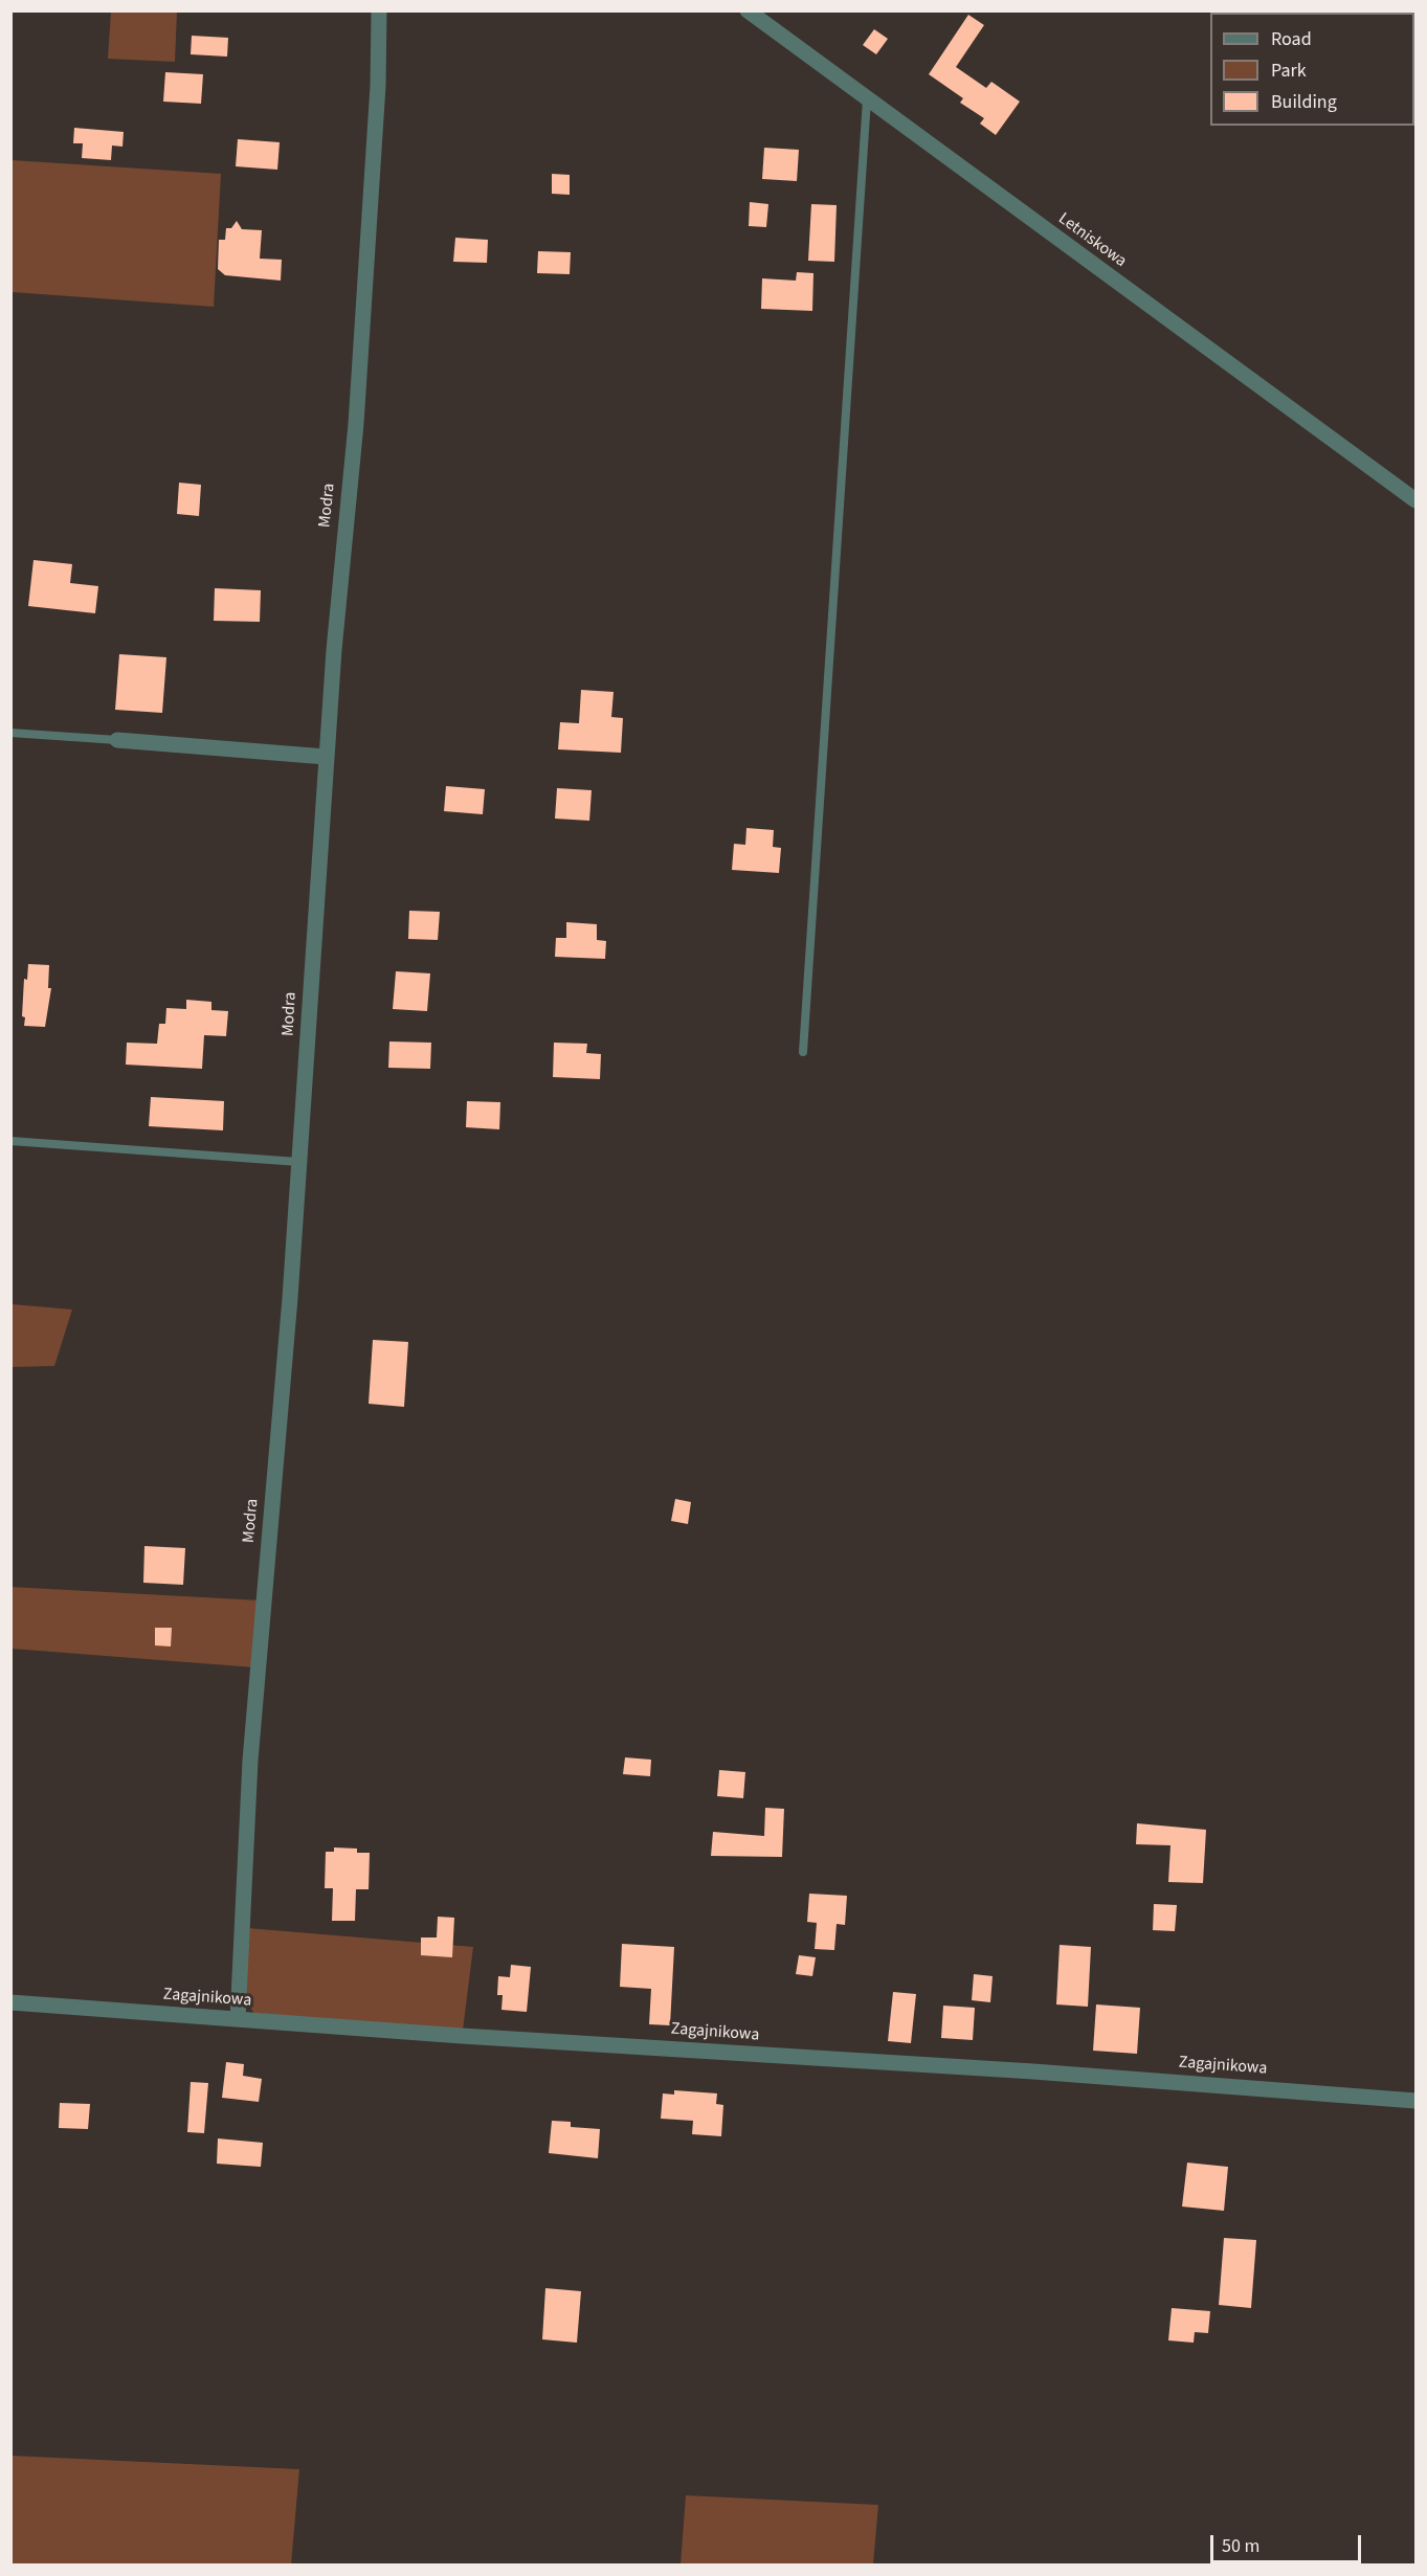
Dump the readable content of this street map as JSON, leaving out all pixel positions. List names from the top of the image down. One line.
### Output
{"streets":{"street":["Letniskowa","Modra","Zagajnikowa"]},"crossings":[["Modra","Zagajnikowa"]],"legend":["Road","Park","Building"],"scale_bar":"50 m"}
